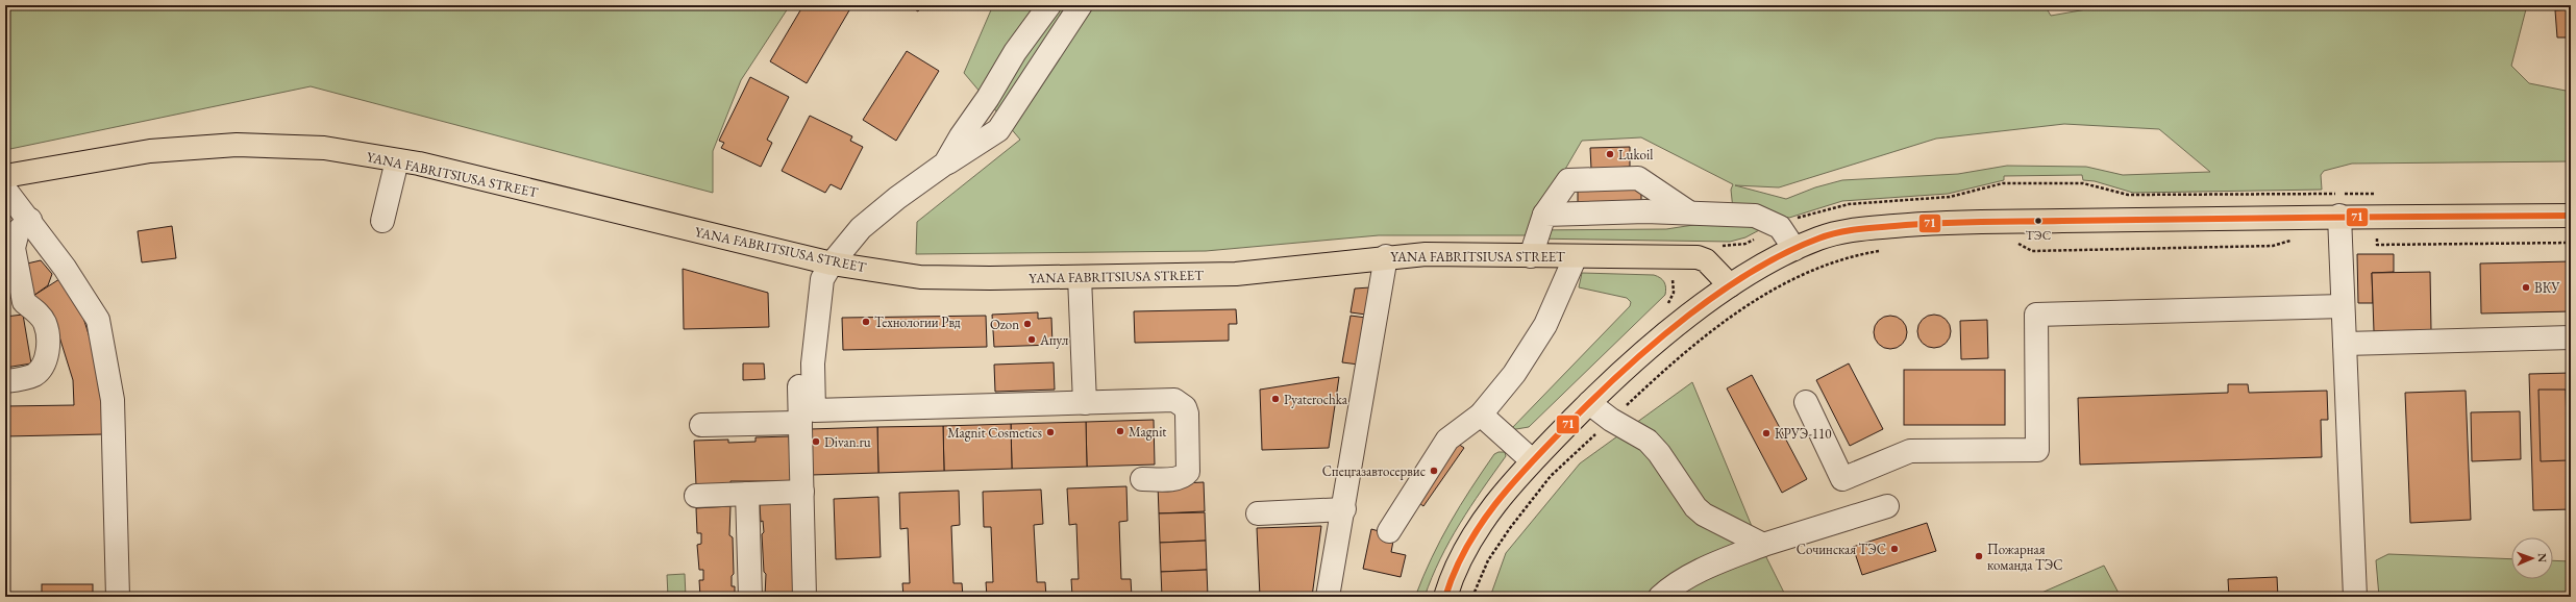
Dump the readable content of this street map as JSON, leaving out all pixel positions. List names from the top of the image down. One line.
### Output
{"streets":{"main road":["YANA FABRITSIUSA STREET"]},"places":["Lukoil","ТЭС","ВКУ","Технологии Рвд","Ozon","Апул","Pyaterochka","Magnit","Magnit Cosmetics","КРУЭ-110","Divan.ru","Спецгазавтосервис","Сочинская ТЭС","Пожарная команда ТЭС"],"lines":["transit line 71"],"north":"right"}
